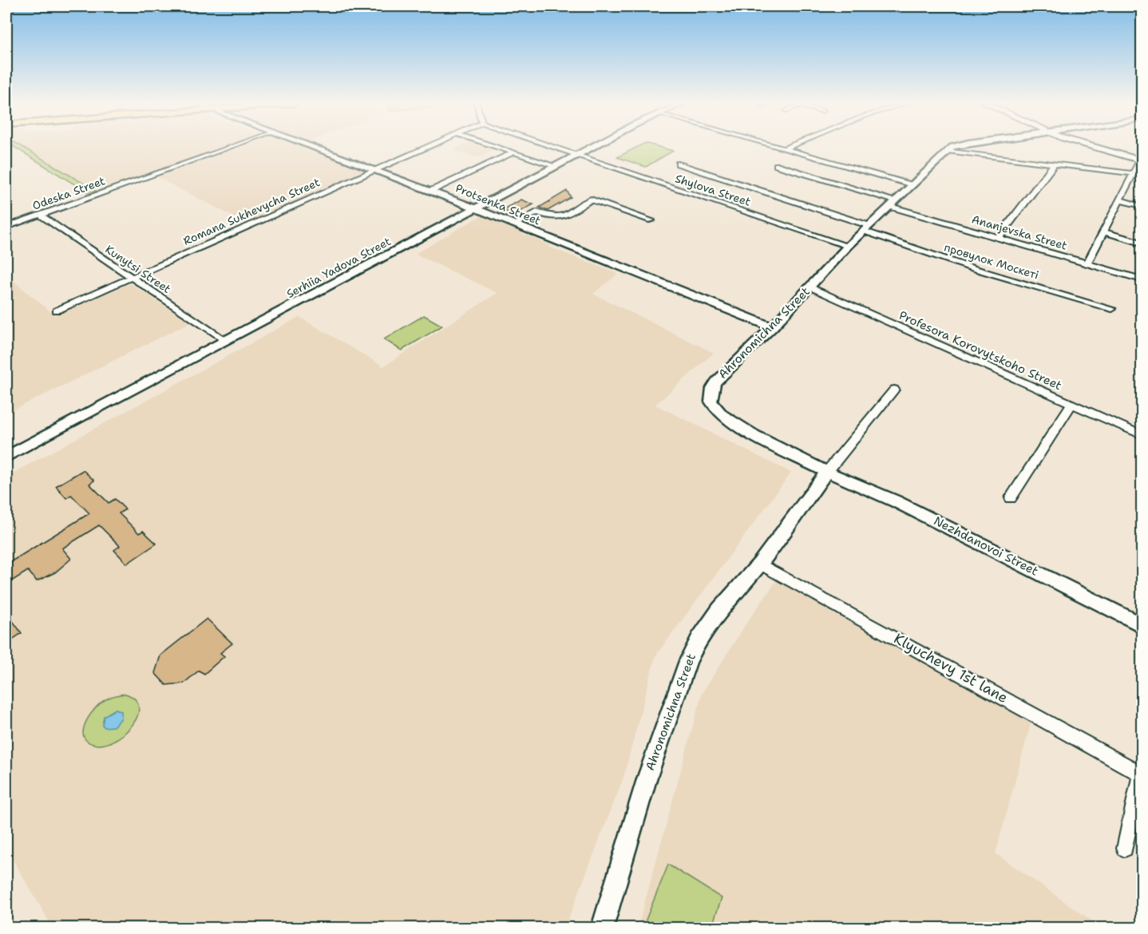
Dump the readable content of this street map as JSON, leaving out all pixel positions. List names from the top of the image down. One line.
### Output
{"streets":{"street":["Shylova Street","Odeska Street","Protsenka Street","Romana Sukhevycha Street","Ananjevska Street","провулок Москеті","Serhiia Yadova Street","Kunytsi Street","Ahronomichna Street","Profesora Korovytskoho Street","Nezhdanovoi Street","Klyuchevy 1st lane"]},"crossings":[["Shylova Street","Serhiia Yadova Street"],["Shylova Street","Ahronomichna Street"],["Odeska Street","Kunytsi Street"],["Protsenka Street","Romana Sukhevycha Street"],["Protsenka Street","Serhiia Yadova Street"],["Protsenka Street","Ahronomichna Street"],["Romana Sukhevycha Street","Kunytsi Street"],["Ananjevska Street","Ahronomichna Street"],["провулок Москеті","Ahronomichna Street"],["Serhiia Yadova Street","Kunytsi Street"],["Ahronomichna Street","Profesora Korovytskoho Street"],["Ahronomichna Street","Nezhdanovoi Street"],["Ahronomichna Street","Klyuchevy 1st lane"]]}
